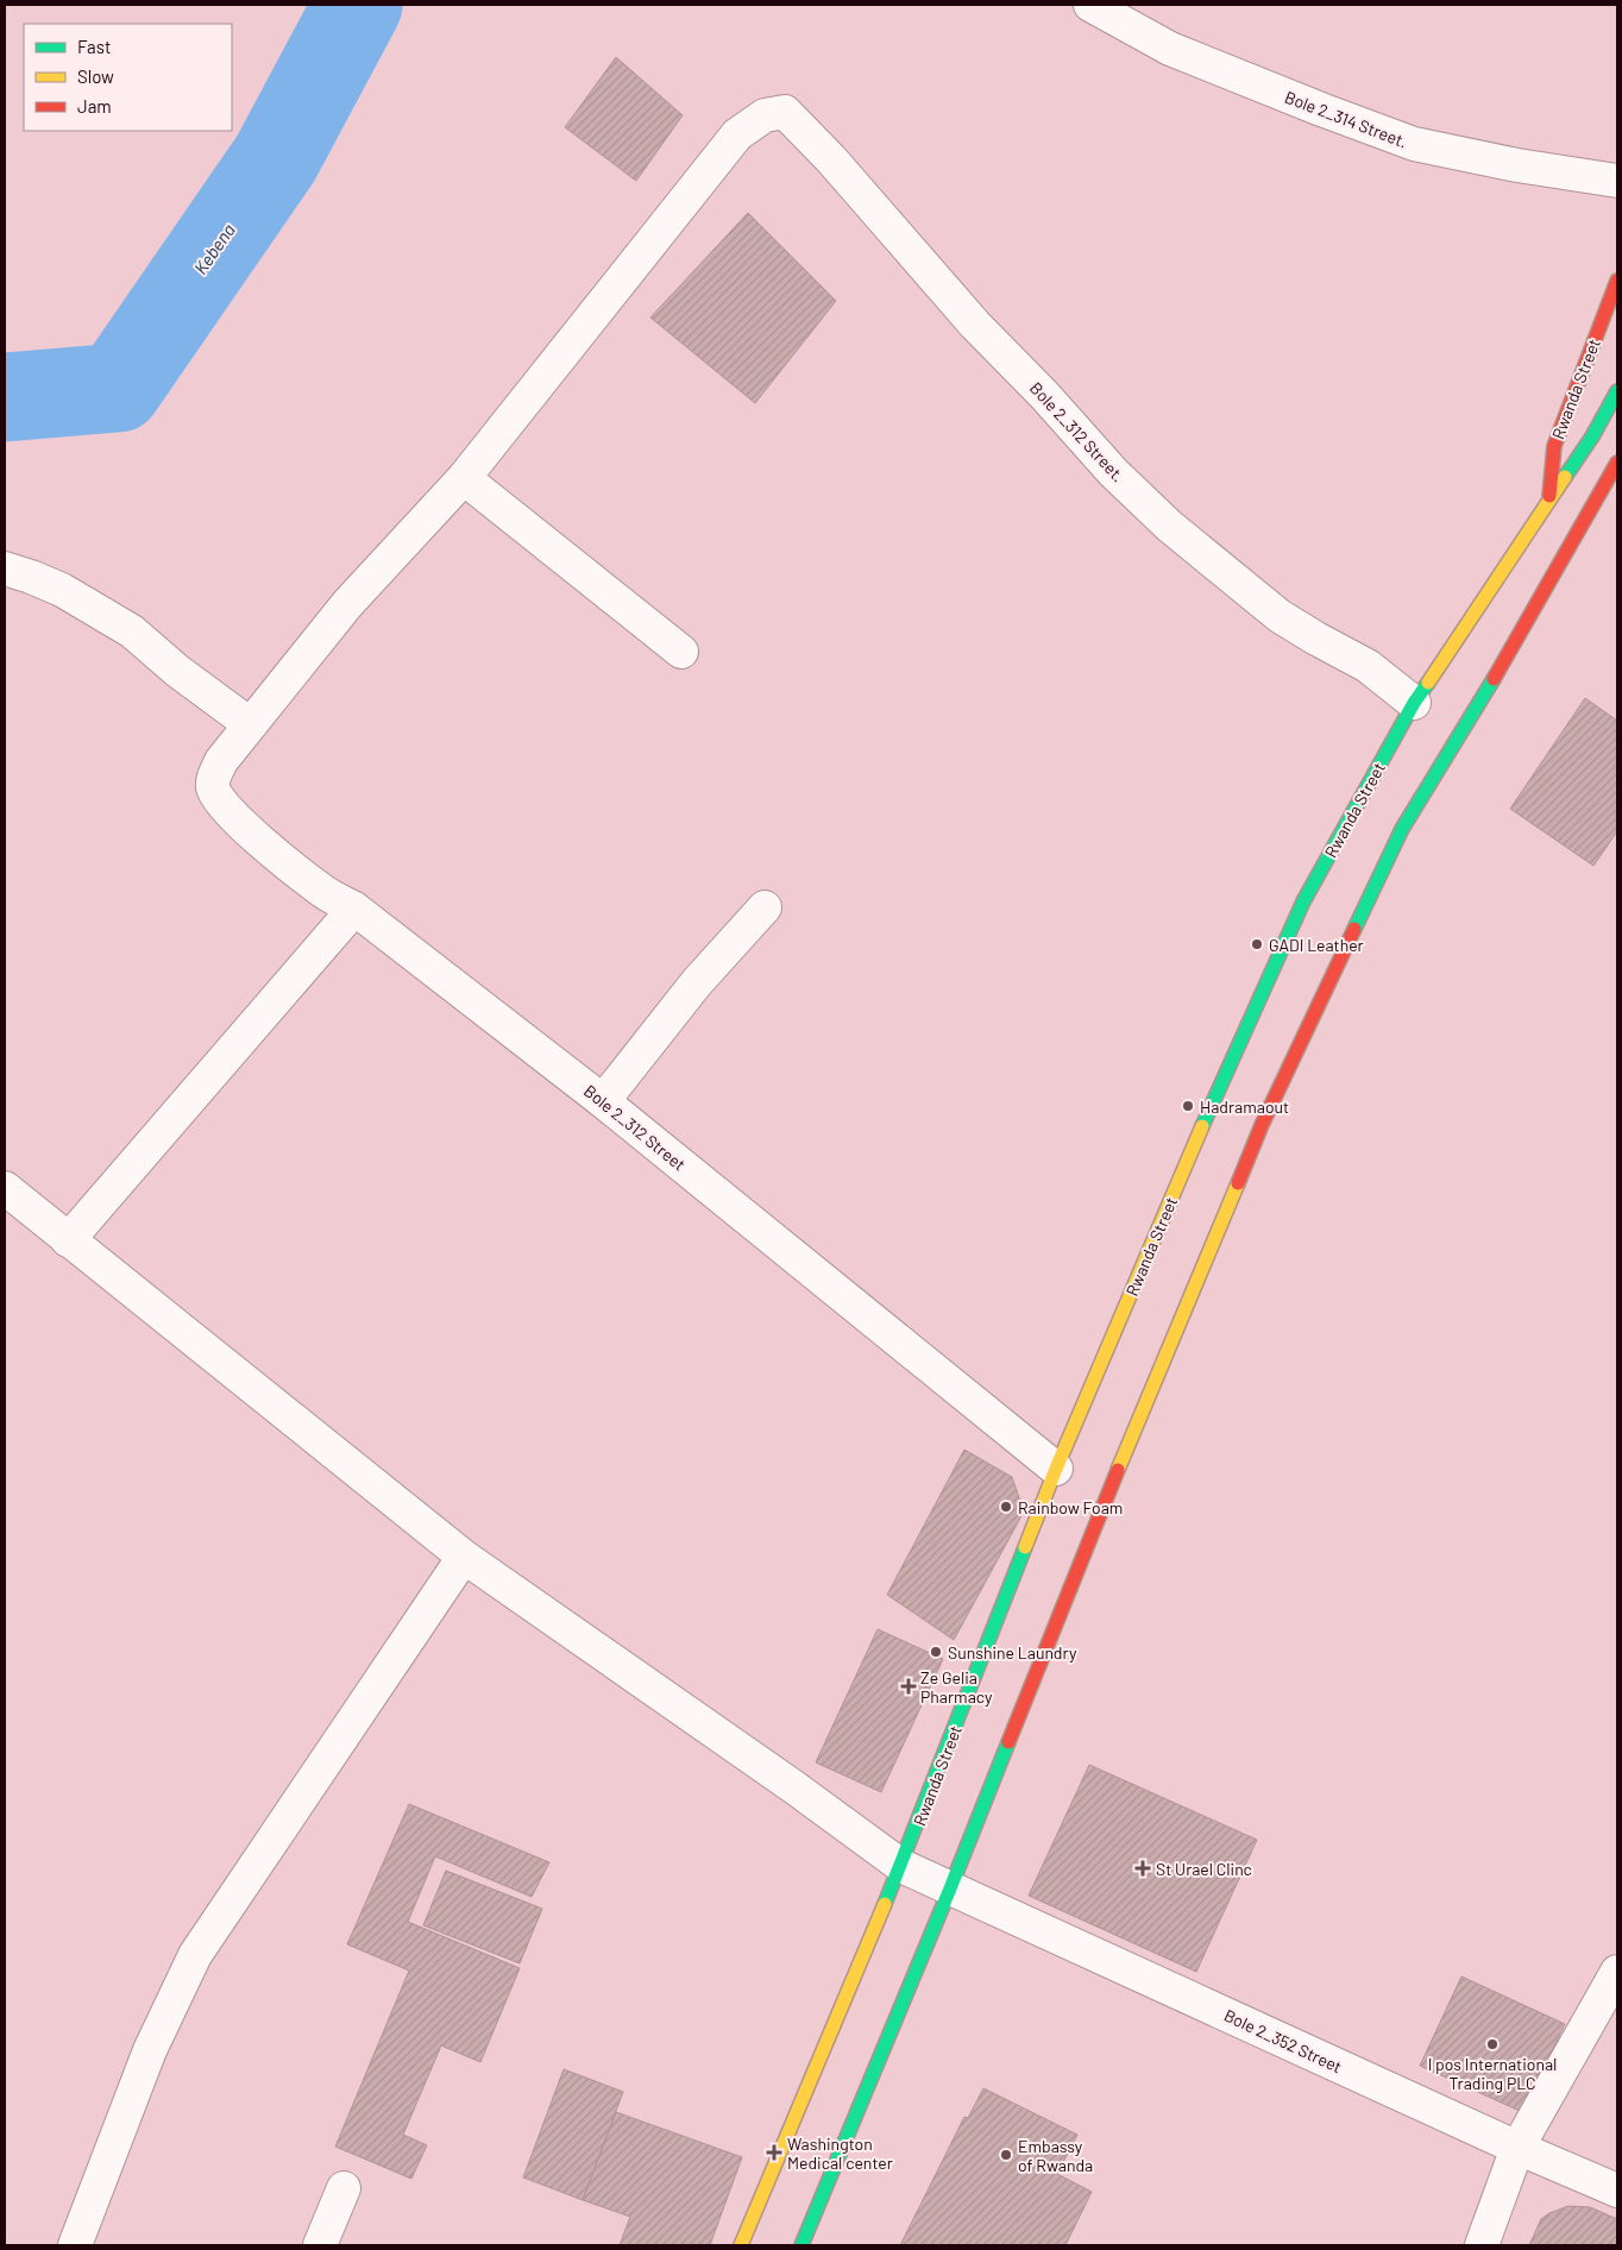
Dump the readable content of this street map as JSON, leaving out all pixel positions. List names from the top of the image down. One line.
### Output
{"streets":{"main road":["Rwanda Street"],"street":["Bole 2_314 Street.","Bole 2_312 Street.","Bole 2_312 Street","Bole 2_352 Street"]},"crossings":[["Rwanda Street","Bole 2_312 Street."],["Rwanda Street","Bole 2_312 Street"],["Rwanda Street","Bole 2_352 Street"]],"water":["Kebena"],"places":{"other":["GADI Leather","Hadramaout","Rainbow Foam","Sunshine Laundry","I pos International Trading PLC","Embassy of Rwanda"],"health":["Ze Gelia Pharmacy","St Urael Clinc","Washington Medical center"]},"legend":["Fast","Slow","Jam"]}
